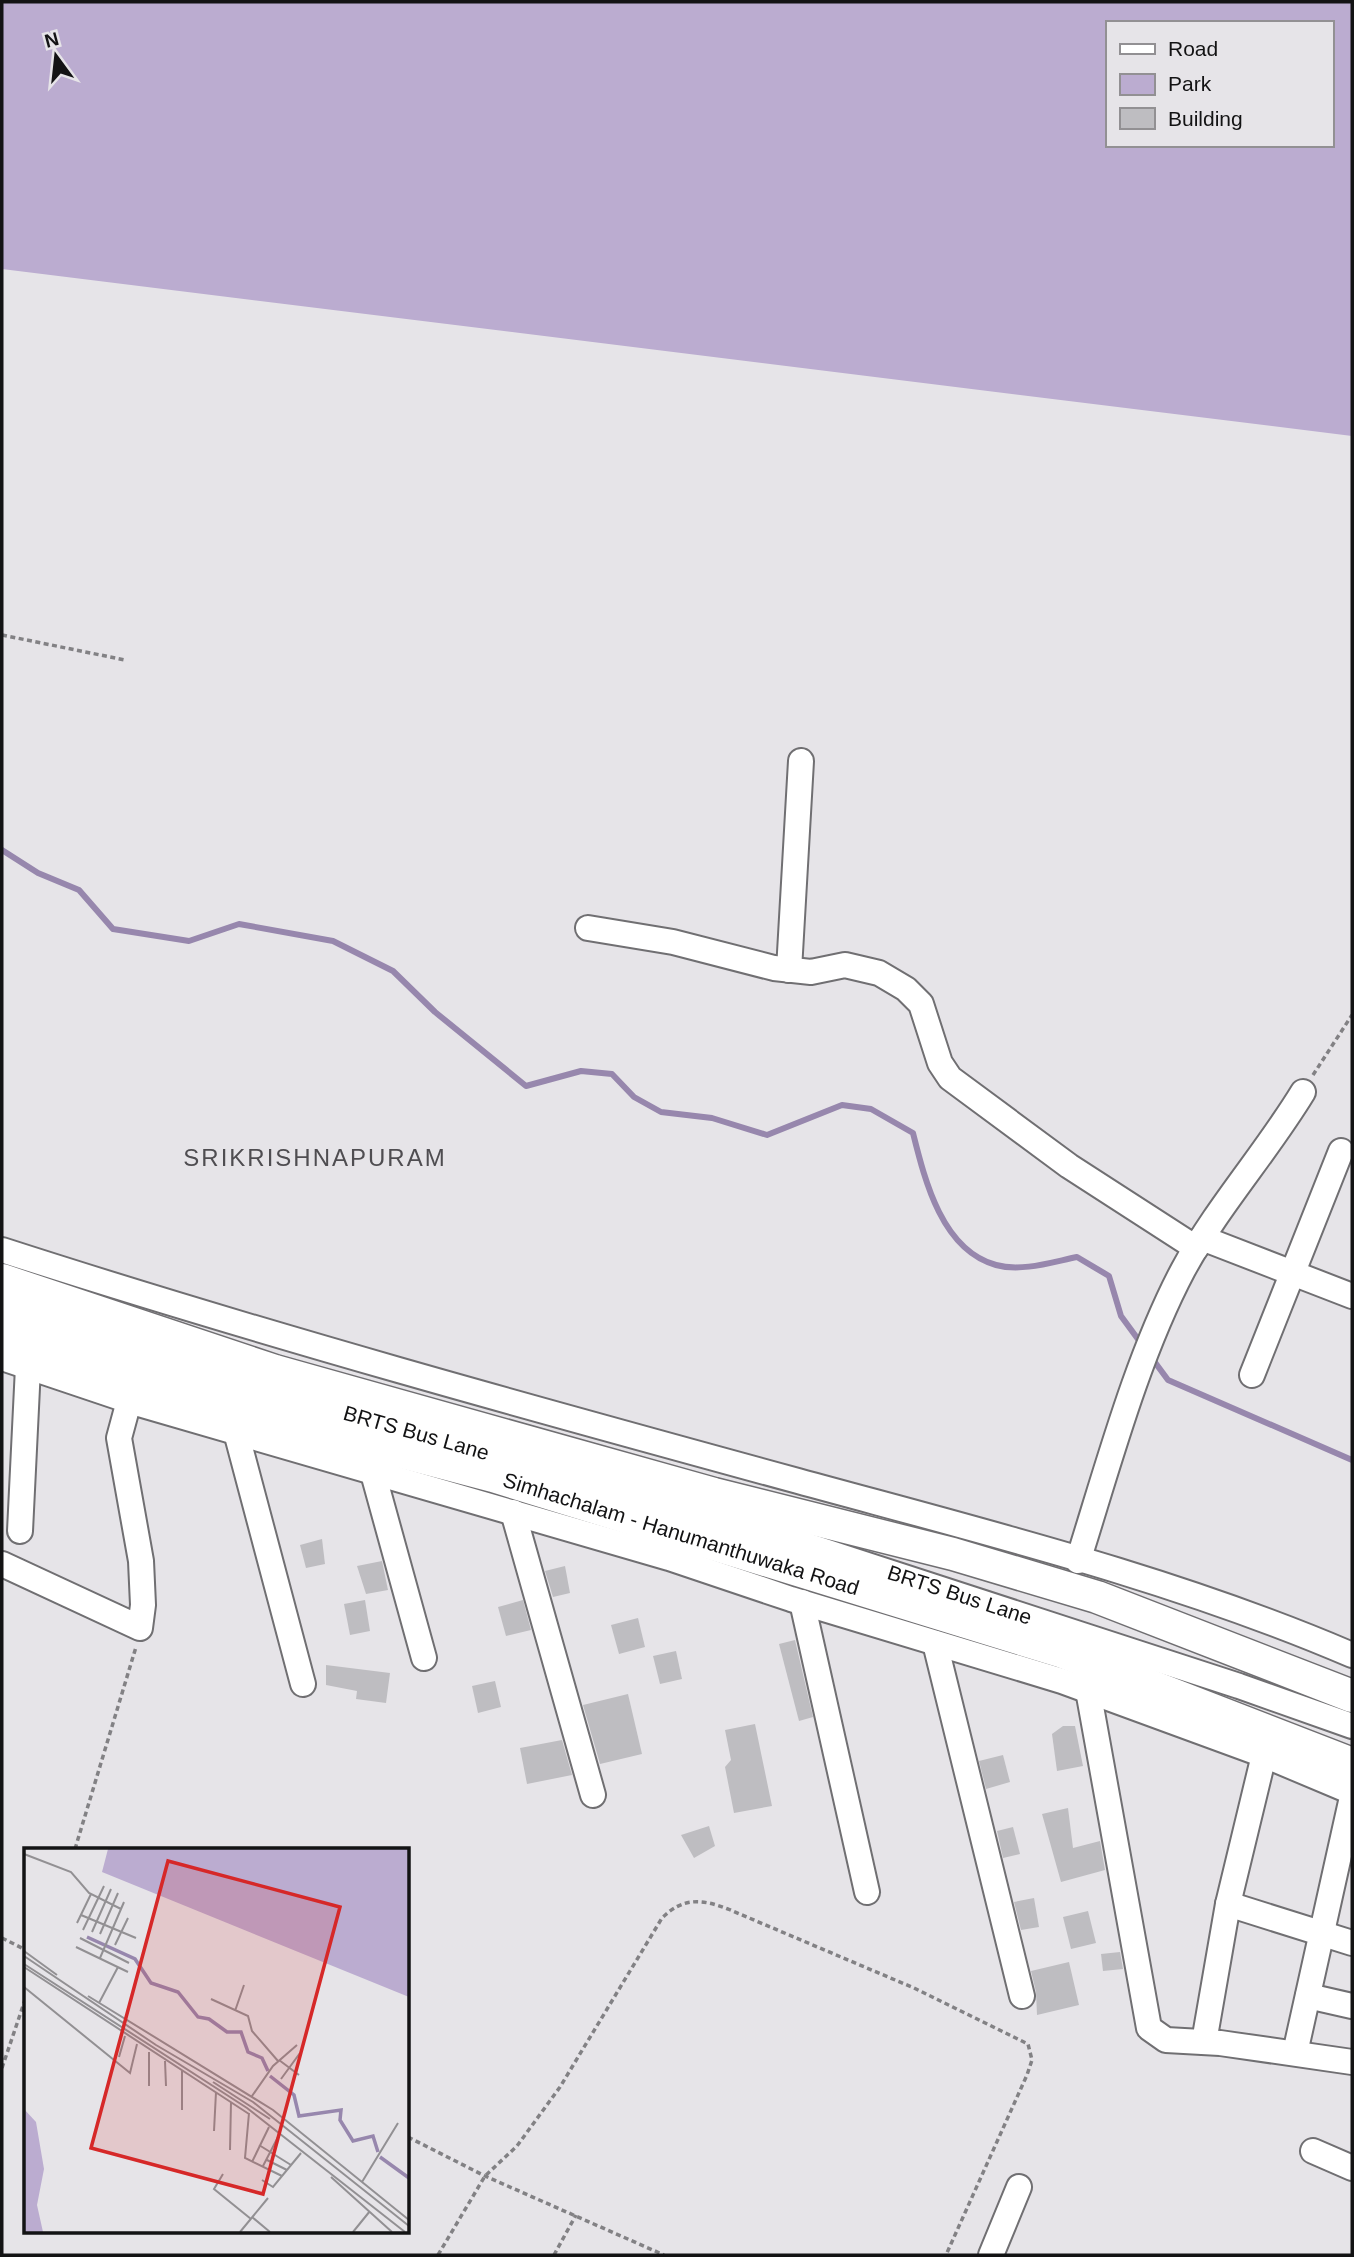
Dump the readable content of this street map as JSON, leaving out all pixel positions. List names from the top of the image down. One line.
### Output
{"streets":{"main road":["Simhachalam - Hanumanthuwaka Road"],"street":["BRTS Bus Lane"]},"districts":["SRIKRISHNAPURAM"],"legend":["Road","Park","Building"],"north":"top"}
